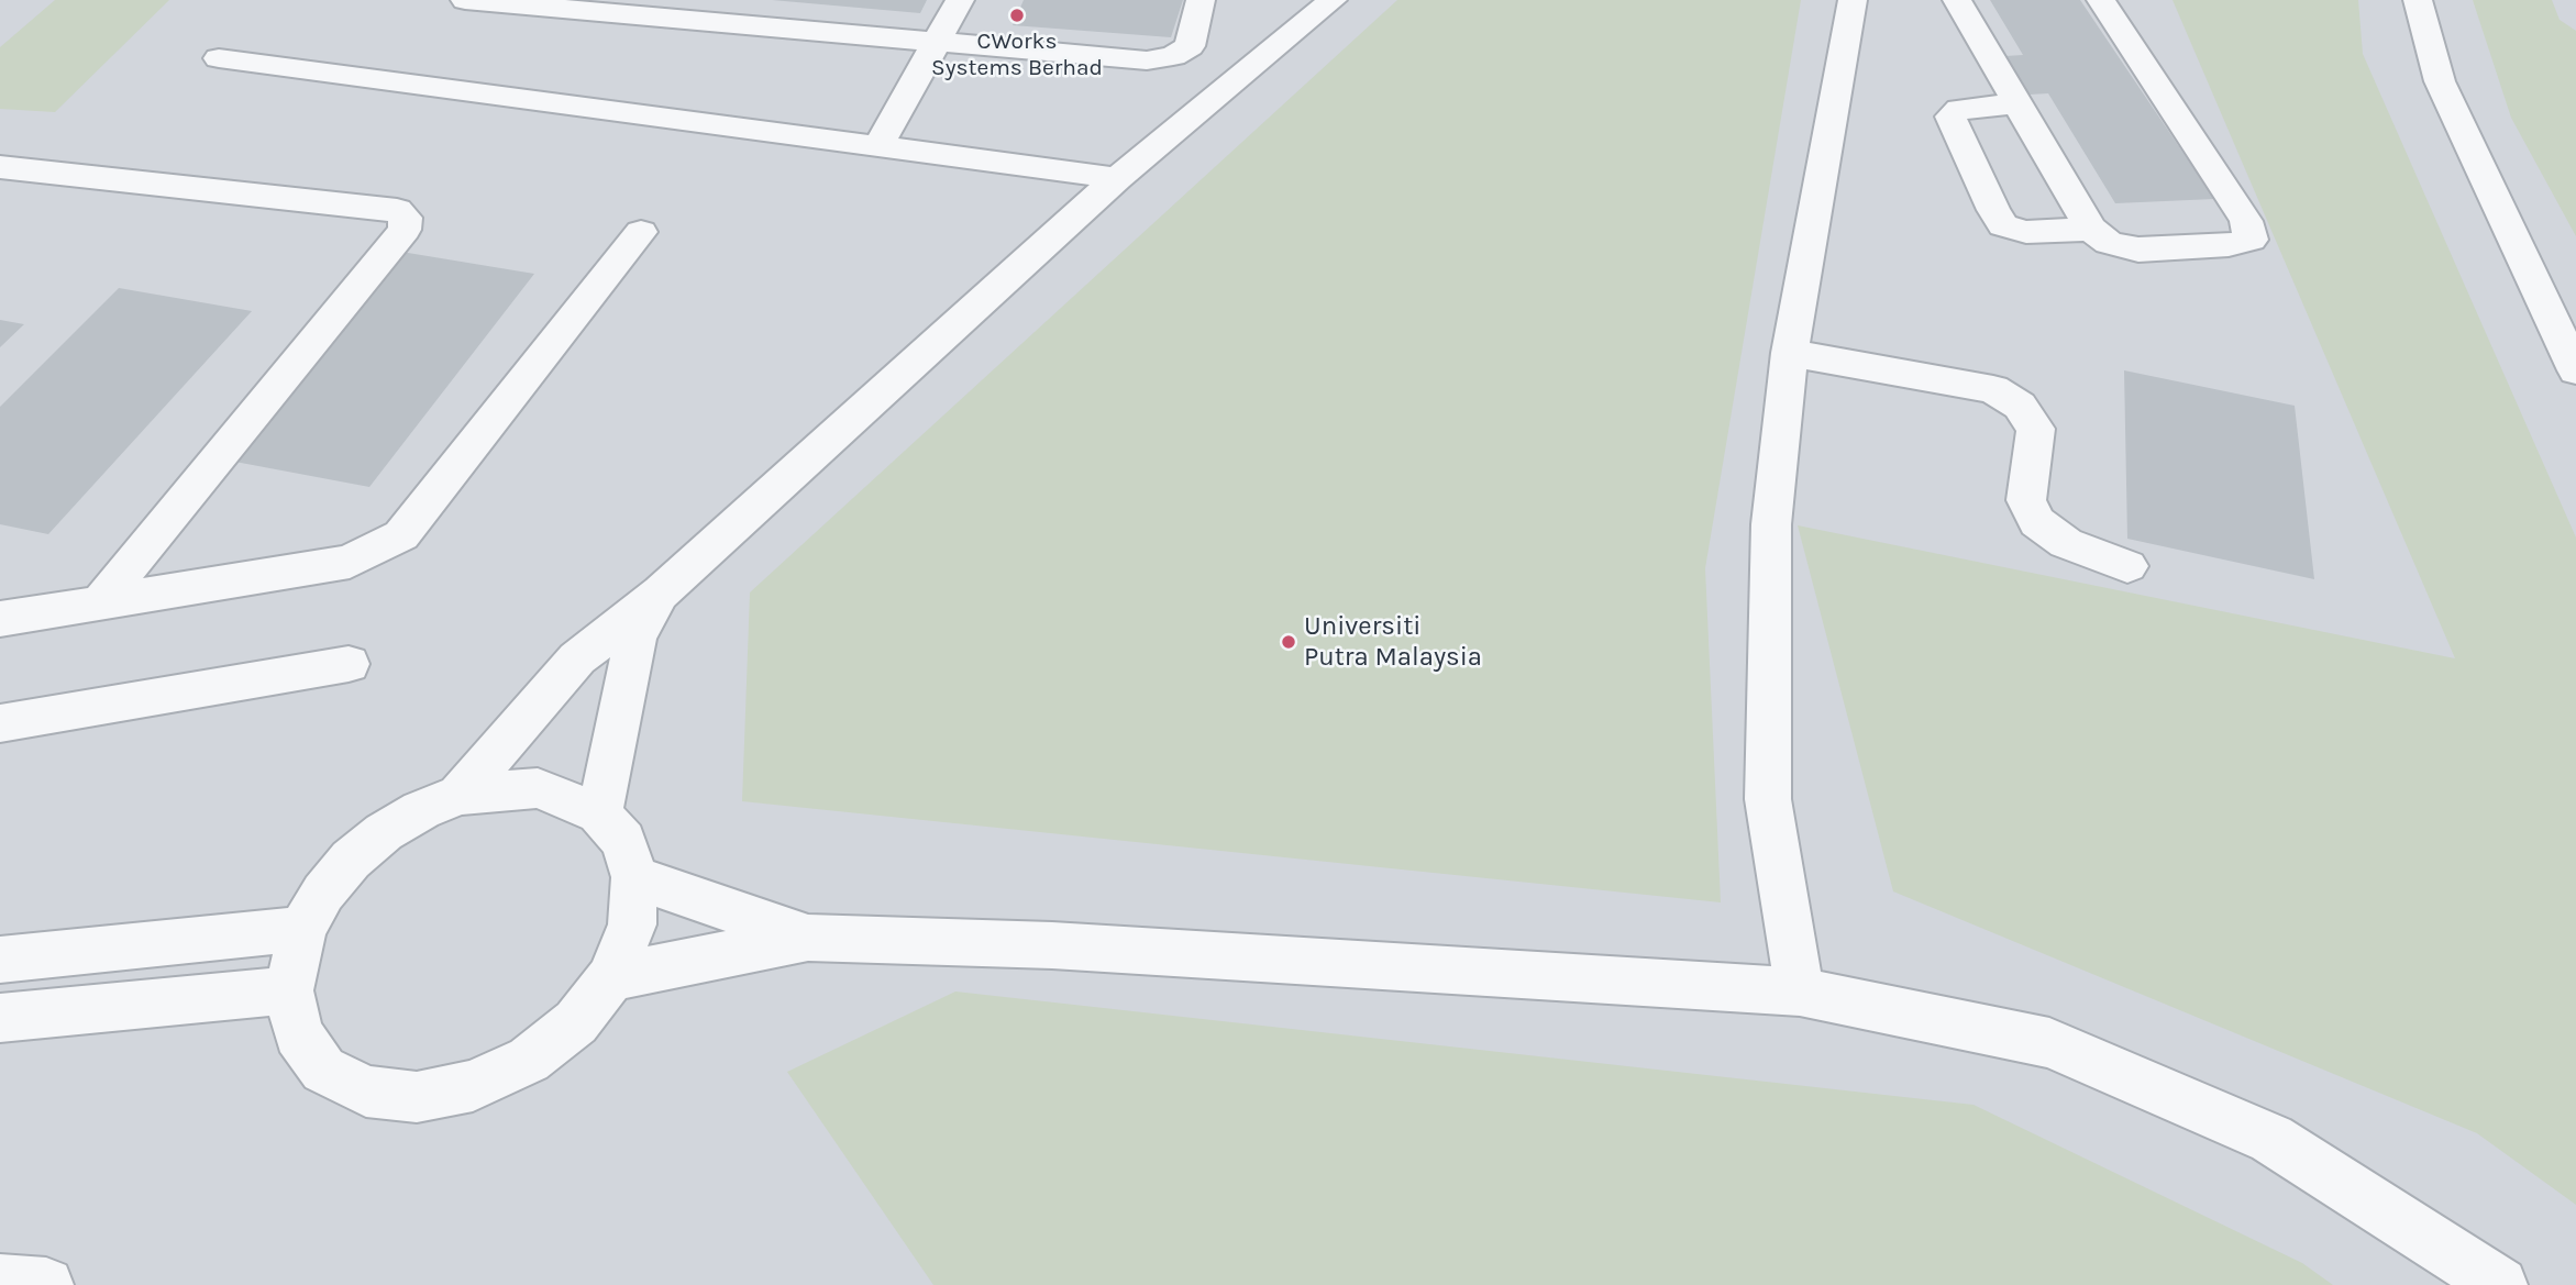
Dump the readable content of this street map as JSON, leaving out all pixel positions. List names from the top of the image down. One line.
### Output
{"places":["CWorks Systems Berhad","Universiti Putra Malaysia"]}
